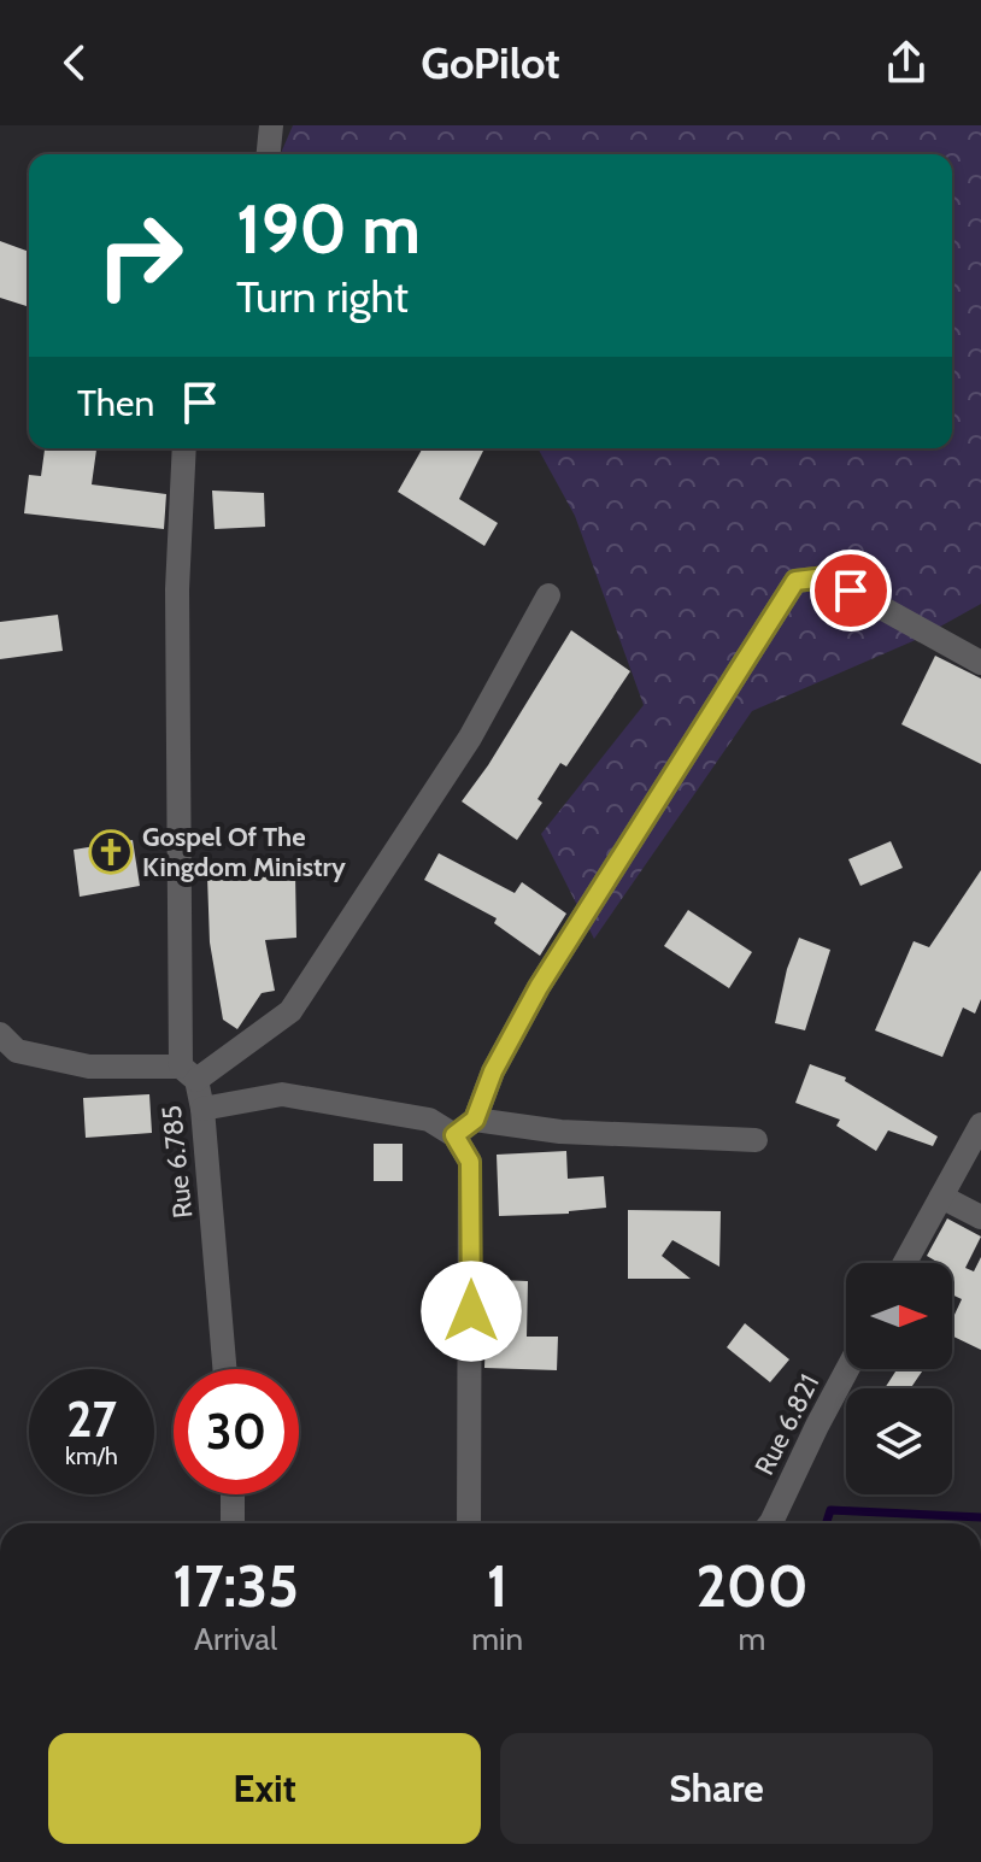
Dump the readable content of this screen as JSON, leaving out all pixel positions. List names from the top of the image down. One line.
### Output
{"streets":{"street":["Rue 6.785","Rue 6.821"]},"places":{"church":["Gospel Of The Kingdom Ministry"]},"north":"right","page":{"header":"GoPilot","turn":["190 m","Turn right"],"then":"Then","speed":"27 km/h","limit":"30","eta":["17:35","Arrival","1","min","200","m"],"buttons":["Exit","Share"]}}
